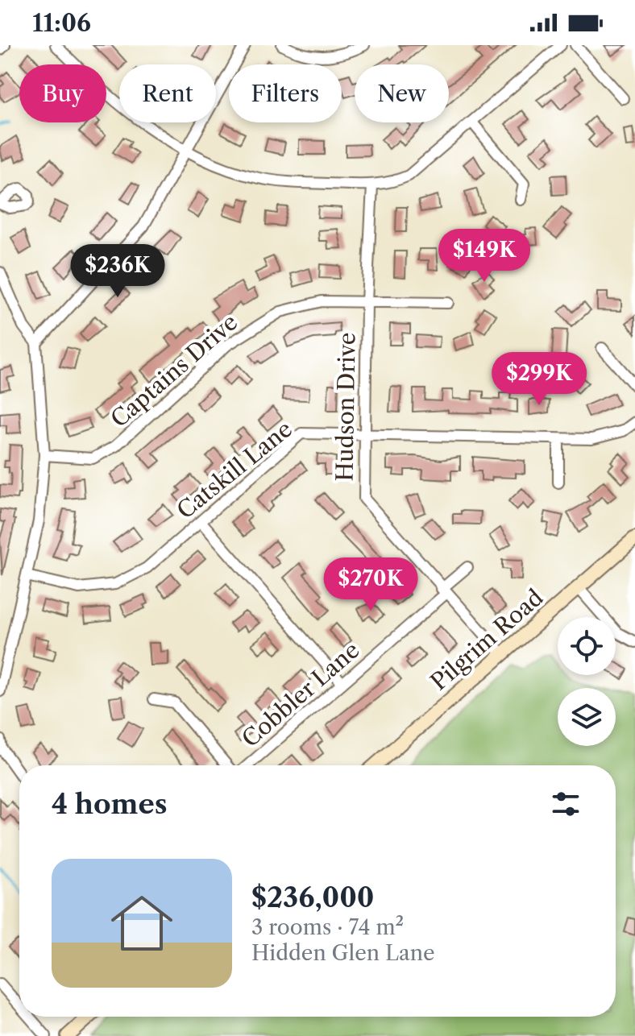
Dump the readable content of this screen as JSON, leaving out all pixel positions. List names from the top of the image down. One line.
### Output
{"streets":{"street":["Captains Drive","Hudson Drive","Catskill Lane","Pilgrim Road","Cobbler Lane"]},"crossings":[["Captains Drive","Hudson Drive"],["Hudson Drive","Catskill Lane"],["Hudson Drive","Pilgrim Road"],["Hudson Drive","Cobbler Lane"]],"page":{"status":"11:06","chip":["Buy","Rent","Filters","New"],"price":["$149K","$236K","$299K","$270K"],"heading":"4 homes","list":[{"name":"$236,000","note":"3 rooms · 74 m² · Hidden Glen Lane"}]}}
